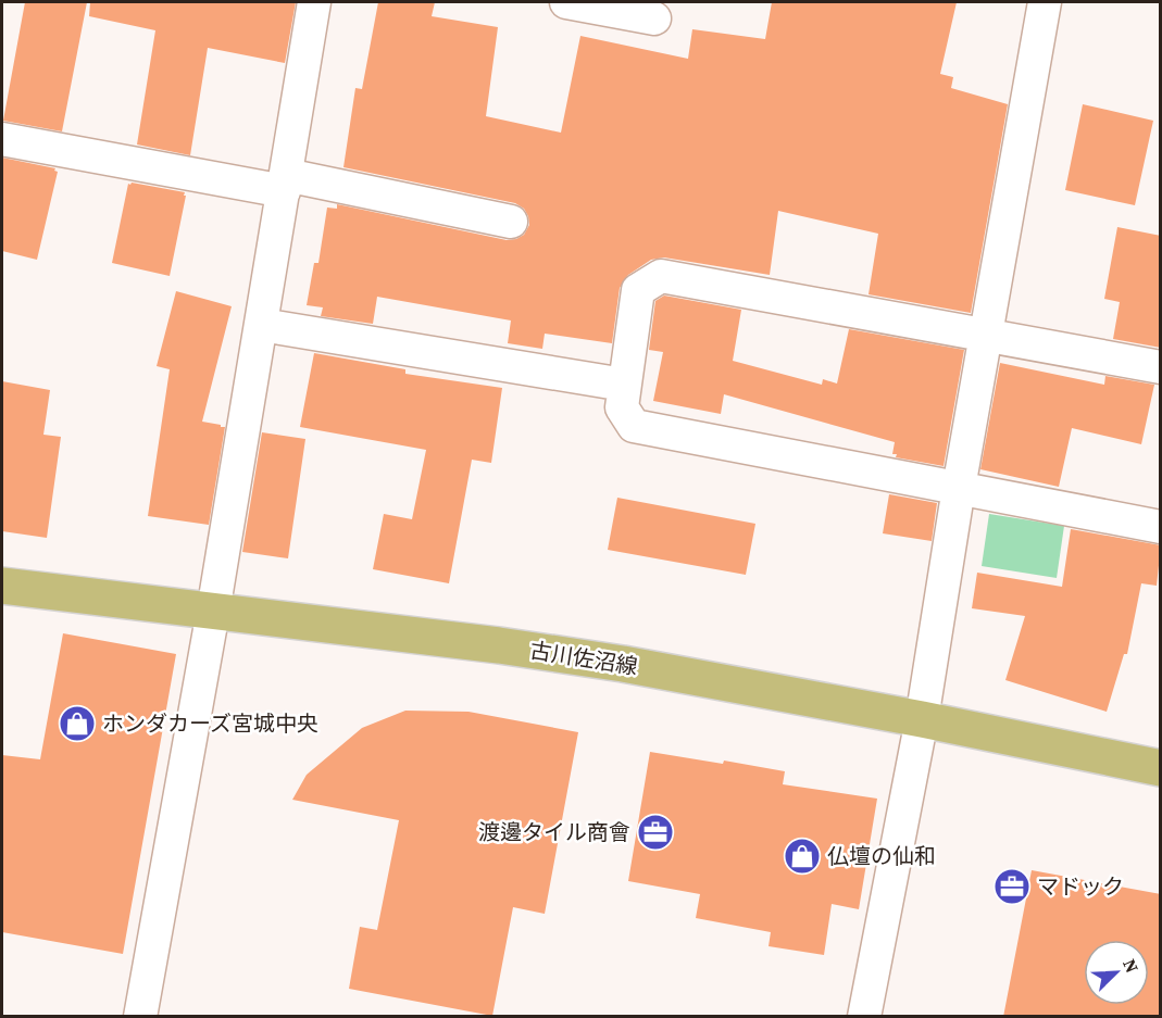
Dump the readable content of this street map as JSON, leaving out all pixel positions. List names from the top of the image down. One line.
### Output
{"streets":{"main road":["古川佐沼線"]},"places":{"shop":["ホンダカーズ宮城中央","仏壇の仙和"],"office":["渡邊タイル商會","マドック"]},"north":"top right"}
